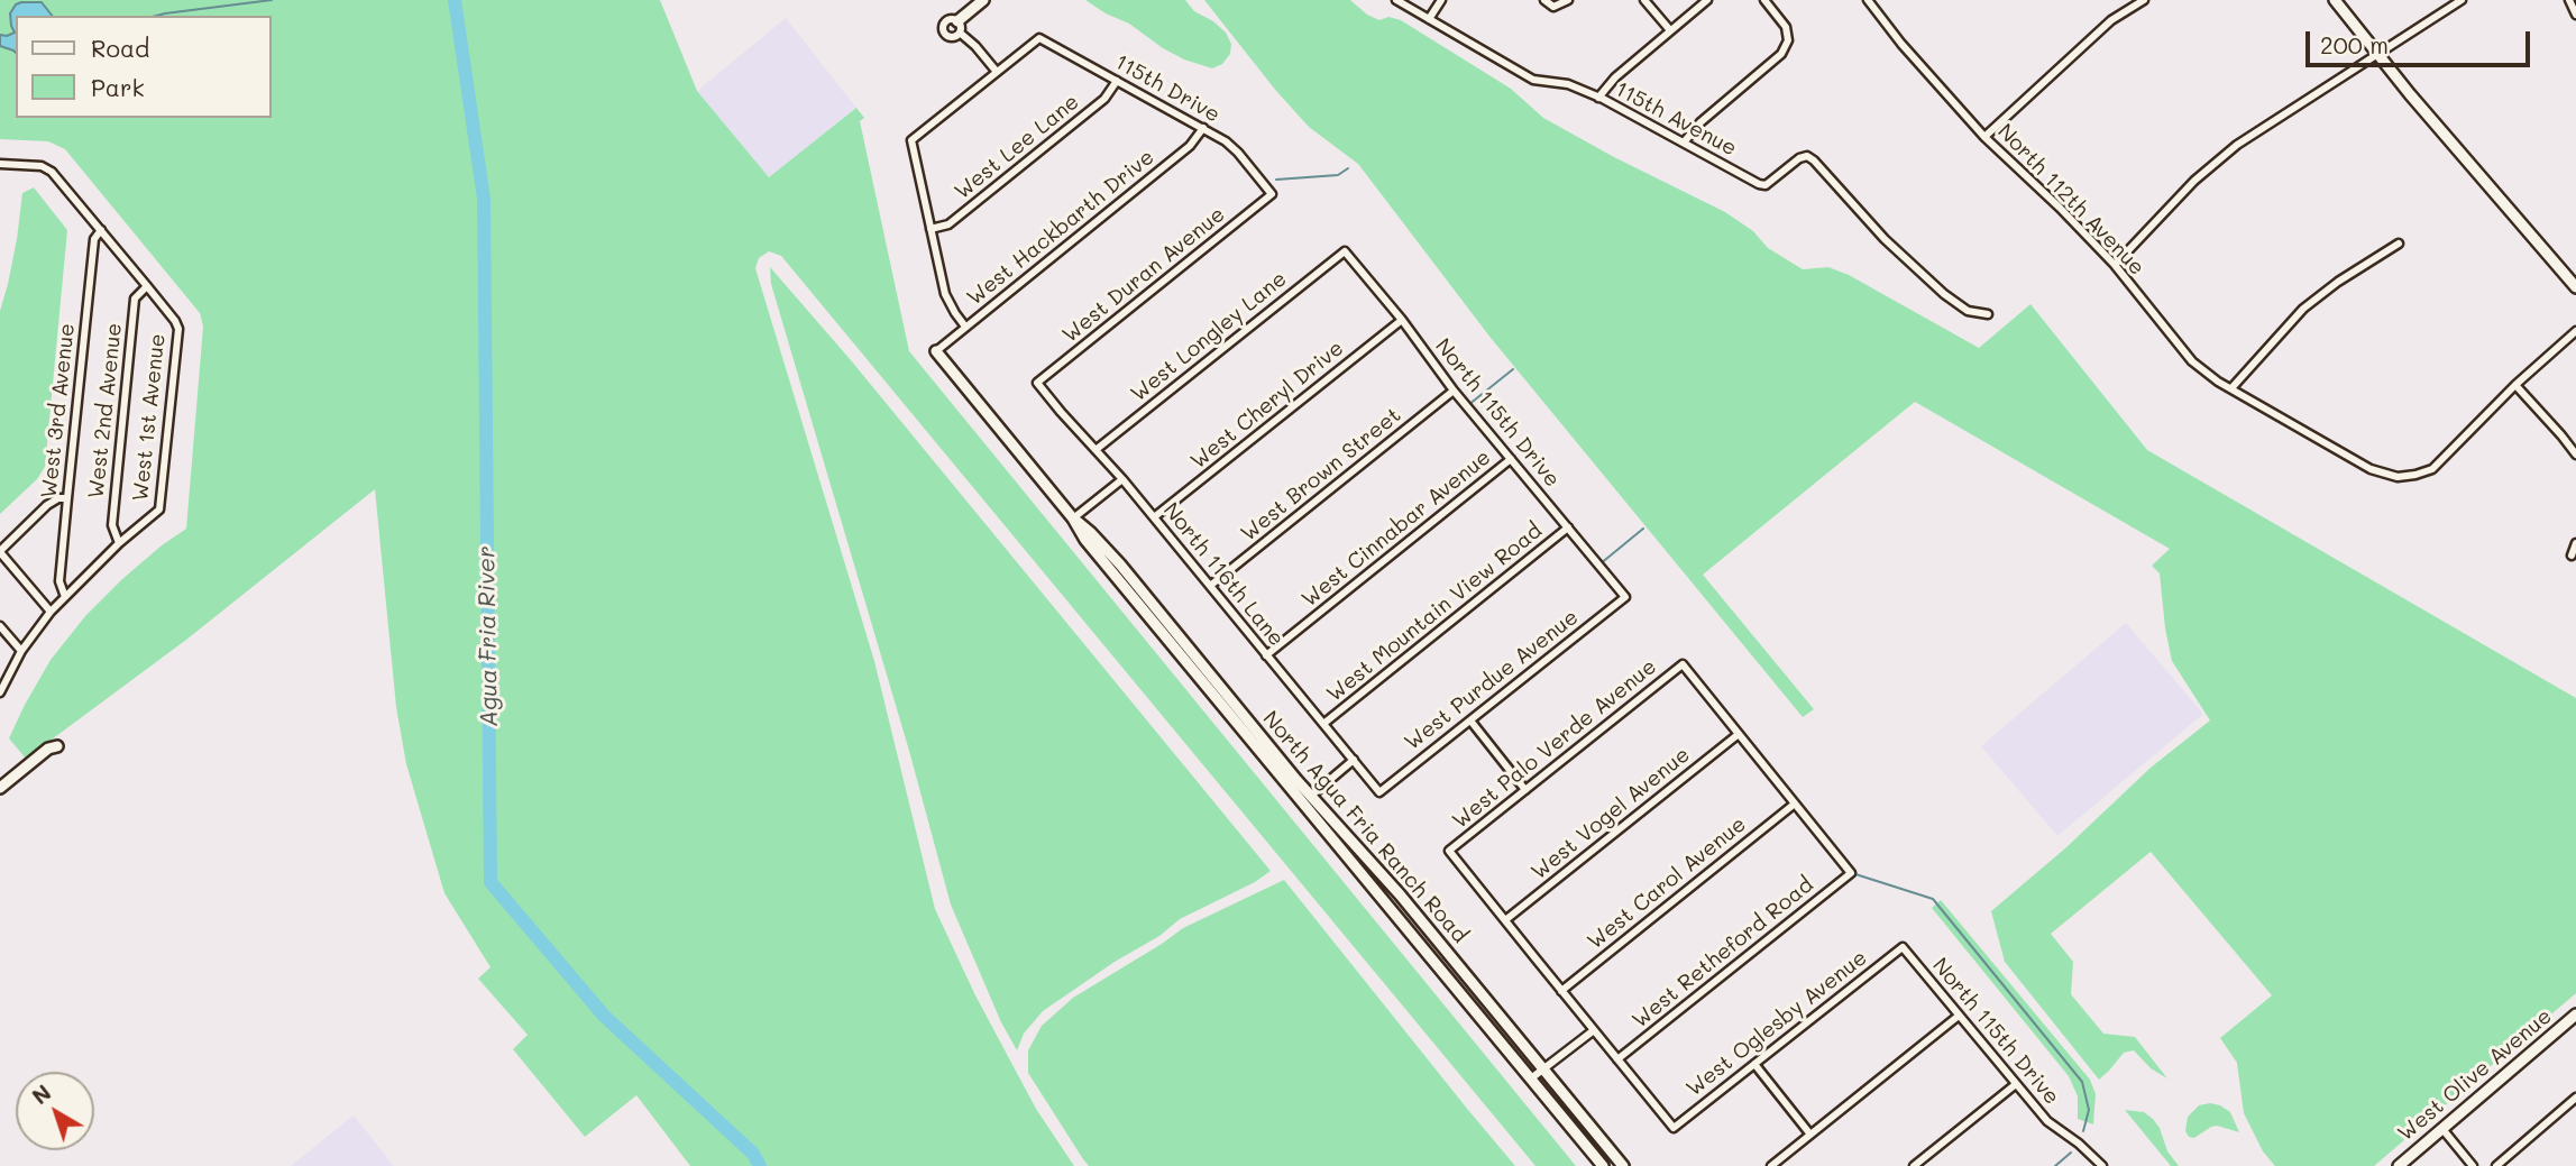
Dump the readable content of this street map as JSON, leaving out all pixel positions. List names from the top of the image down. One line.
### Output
{"streets":{"street":["115th Drive","115th Avenue","West Lee Lane","North 112th Avenue","West Hackbarth Drive","West Duran Avenue","West Longley Lane","West Cheryl Drive","West 3rd Avenue","West 2nd Avenue","North 115th Drive","West 1st Avenue","West Brown Street","West Cinnabar Avenue","North 116th Lane","West Mountain View Road","West Purdue Avenue","West Palo Verde Avenue","West Vogel Avenue","North Agua Fria Ranch Road","West Carol Avenue","West Retheford Road","West Oglesby Avenue","West Olive Avenue"]},"crossings":[["115th Drive","West Lee Lane"],["115th Drive","West Hackbarth Drive"],["115th Drive","West Duran Avenue"],["West Hackbarth Drive","North Agua Fria Ranch Road"],["West Duran Avenue","North 116th Lane"],["West Longley Lane","North 115th Drive"],["West Longley Lane","North 116th Lane"],["West Cheryl Drive","North 115th Drive"],["West Cheryl Drive","North 116th Lane"],["West 3rd Avenue","West 1st Avenue"],["West 2nd Avenue","West 1st Avenue"],["North 115th Drive","West Brown Street"],["North 115th Drive","West Cinnabar Avenue"],["North 115th Drive","West Mountain View Road"],["North 115th Drive","West Purdue Avenue"],["North 115th Drive","West Oglesby Avenue"],["West Brown Street","North 116th Lane"],["West Cinnabar Avenue","North 116th Lane"],["North 116th Lane","West Mountain View Road"],["North 116th Lane","West Purdue Avenue"],["West Palo Verde Avenue","West Vogel Avenue"],["West Carol Avenue","West Retheford Road"],["West Retheford Road","West Oglesby Avenue"]],"water":["Agua Fria River"],"legend":["Road","Park"],"scale_bar":"200 m","north":"top left"}
